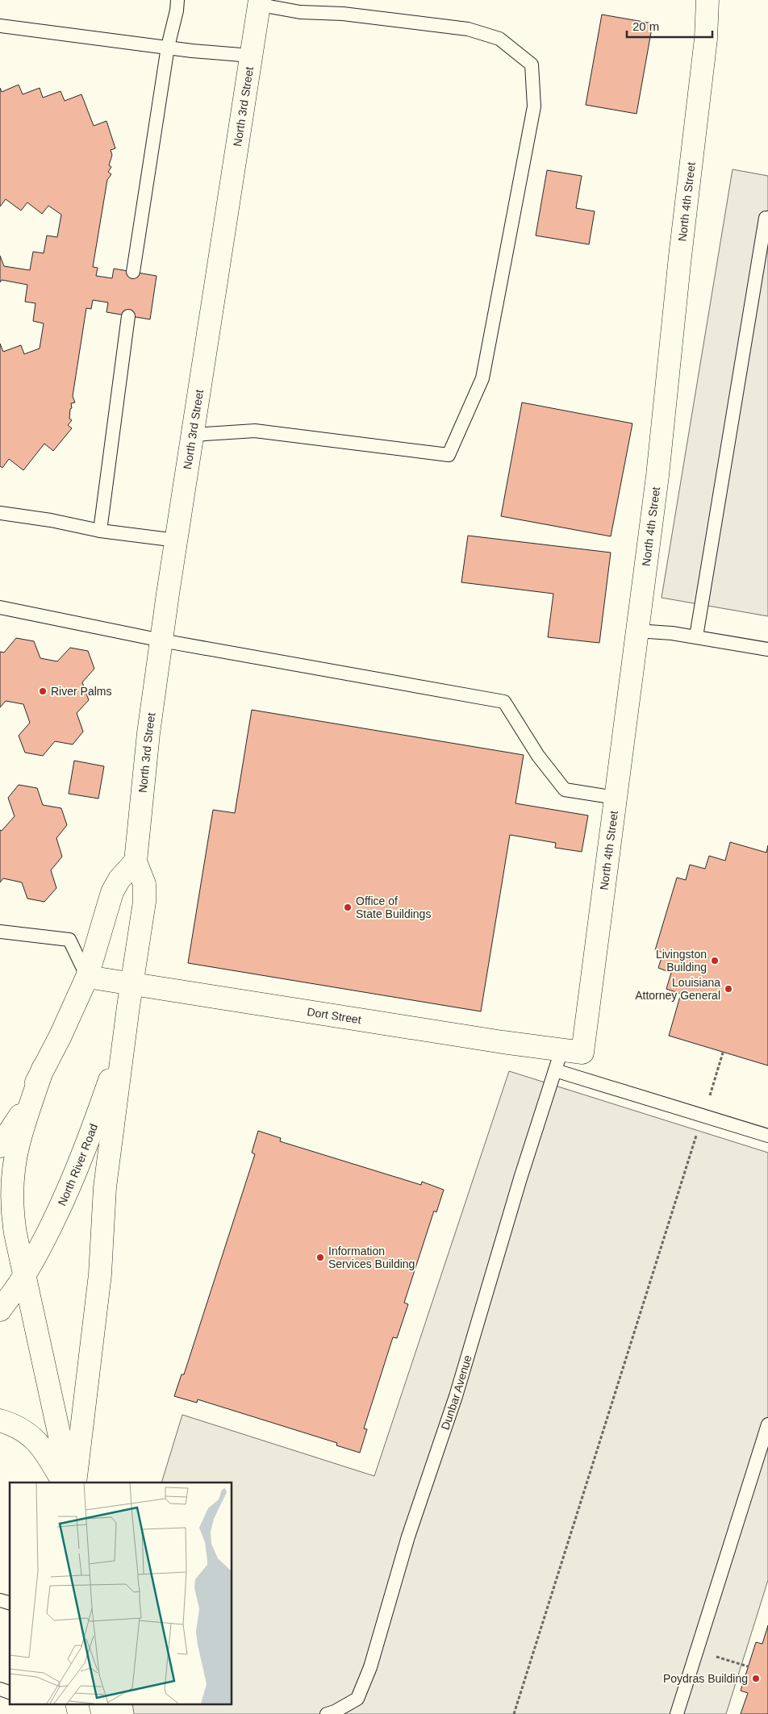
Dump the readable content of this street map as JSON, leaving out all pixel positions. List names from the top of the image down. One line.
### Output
{"streets":{"main road":["North 3rd Street","North 4th Street","Dort Street","North River Road"],"lane":["Dunbar Avenue"]},"crossings":[["North 3rd Street","Dort Street"],["North 3rd Street","North River Road"],["North 4th Street","Dort Street"],["North 4th Street","Dunbar Avenue"],["Dort Street","Dunbar Avenue"]],"places":["River Palms","Office of State Buildings","Livingston Building","Louisiana Attorney General","Information Services Building","Poydras Building"],"scale_bar":"20 m"}
